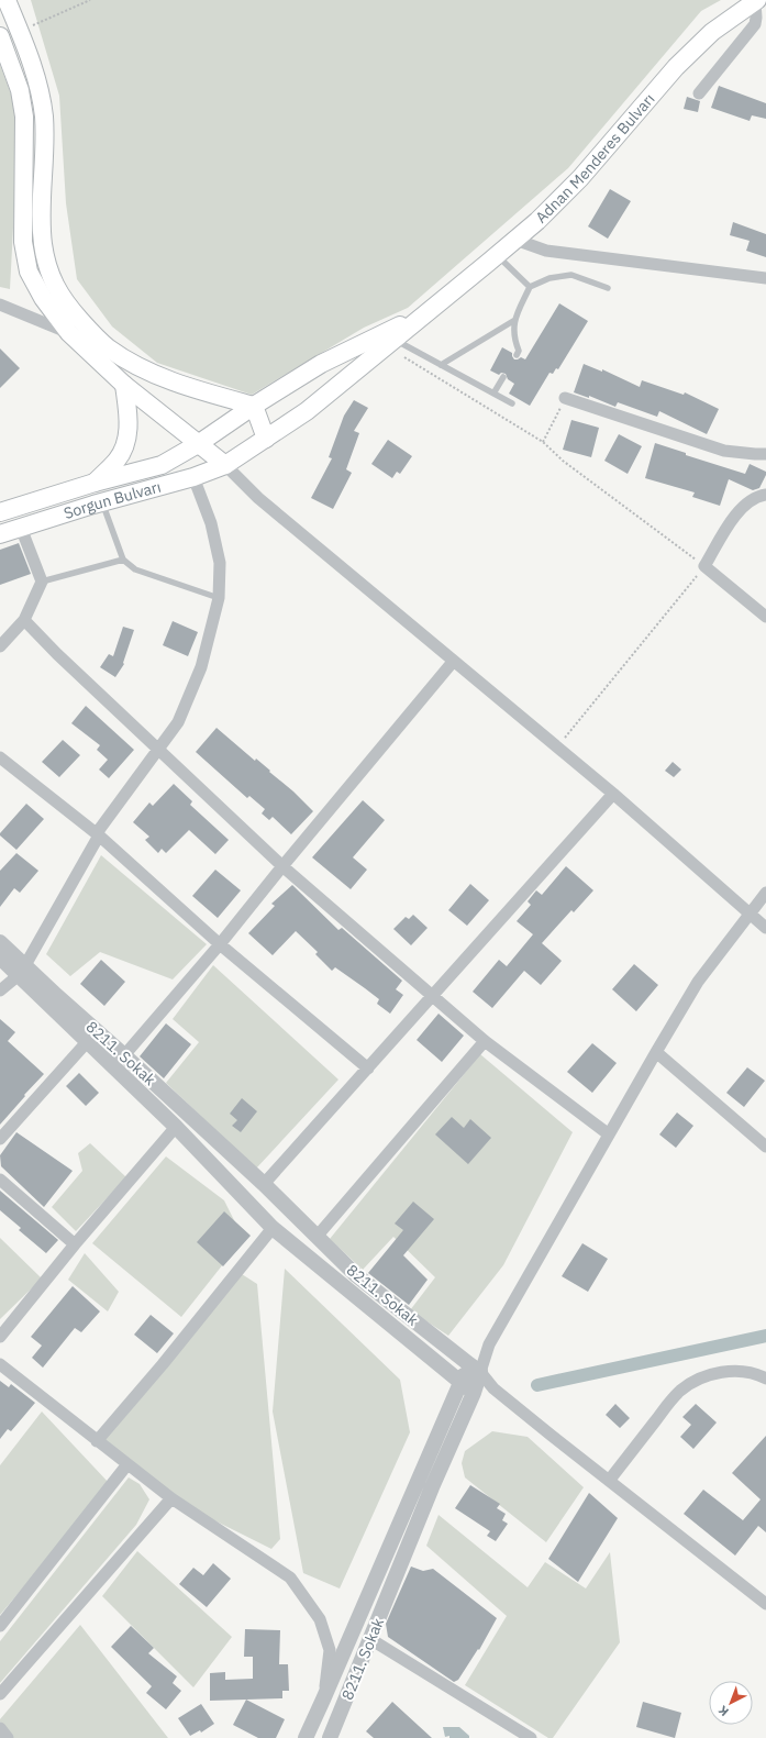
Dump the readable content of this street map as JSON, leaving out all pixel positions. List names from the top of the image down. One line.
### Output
{"streets":{"main road":["Adnan Menderes Bulvarı","Sorgun Bulvarı"],"street":["8211. Sokak"]},"crossings":[["Adnan Menderes Bulvarı","Sorgun Bulvarı"]],"north":"bottom left"}
